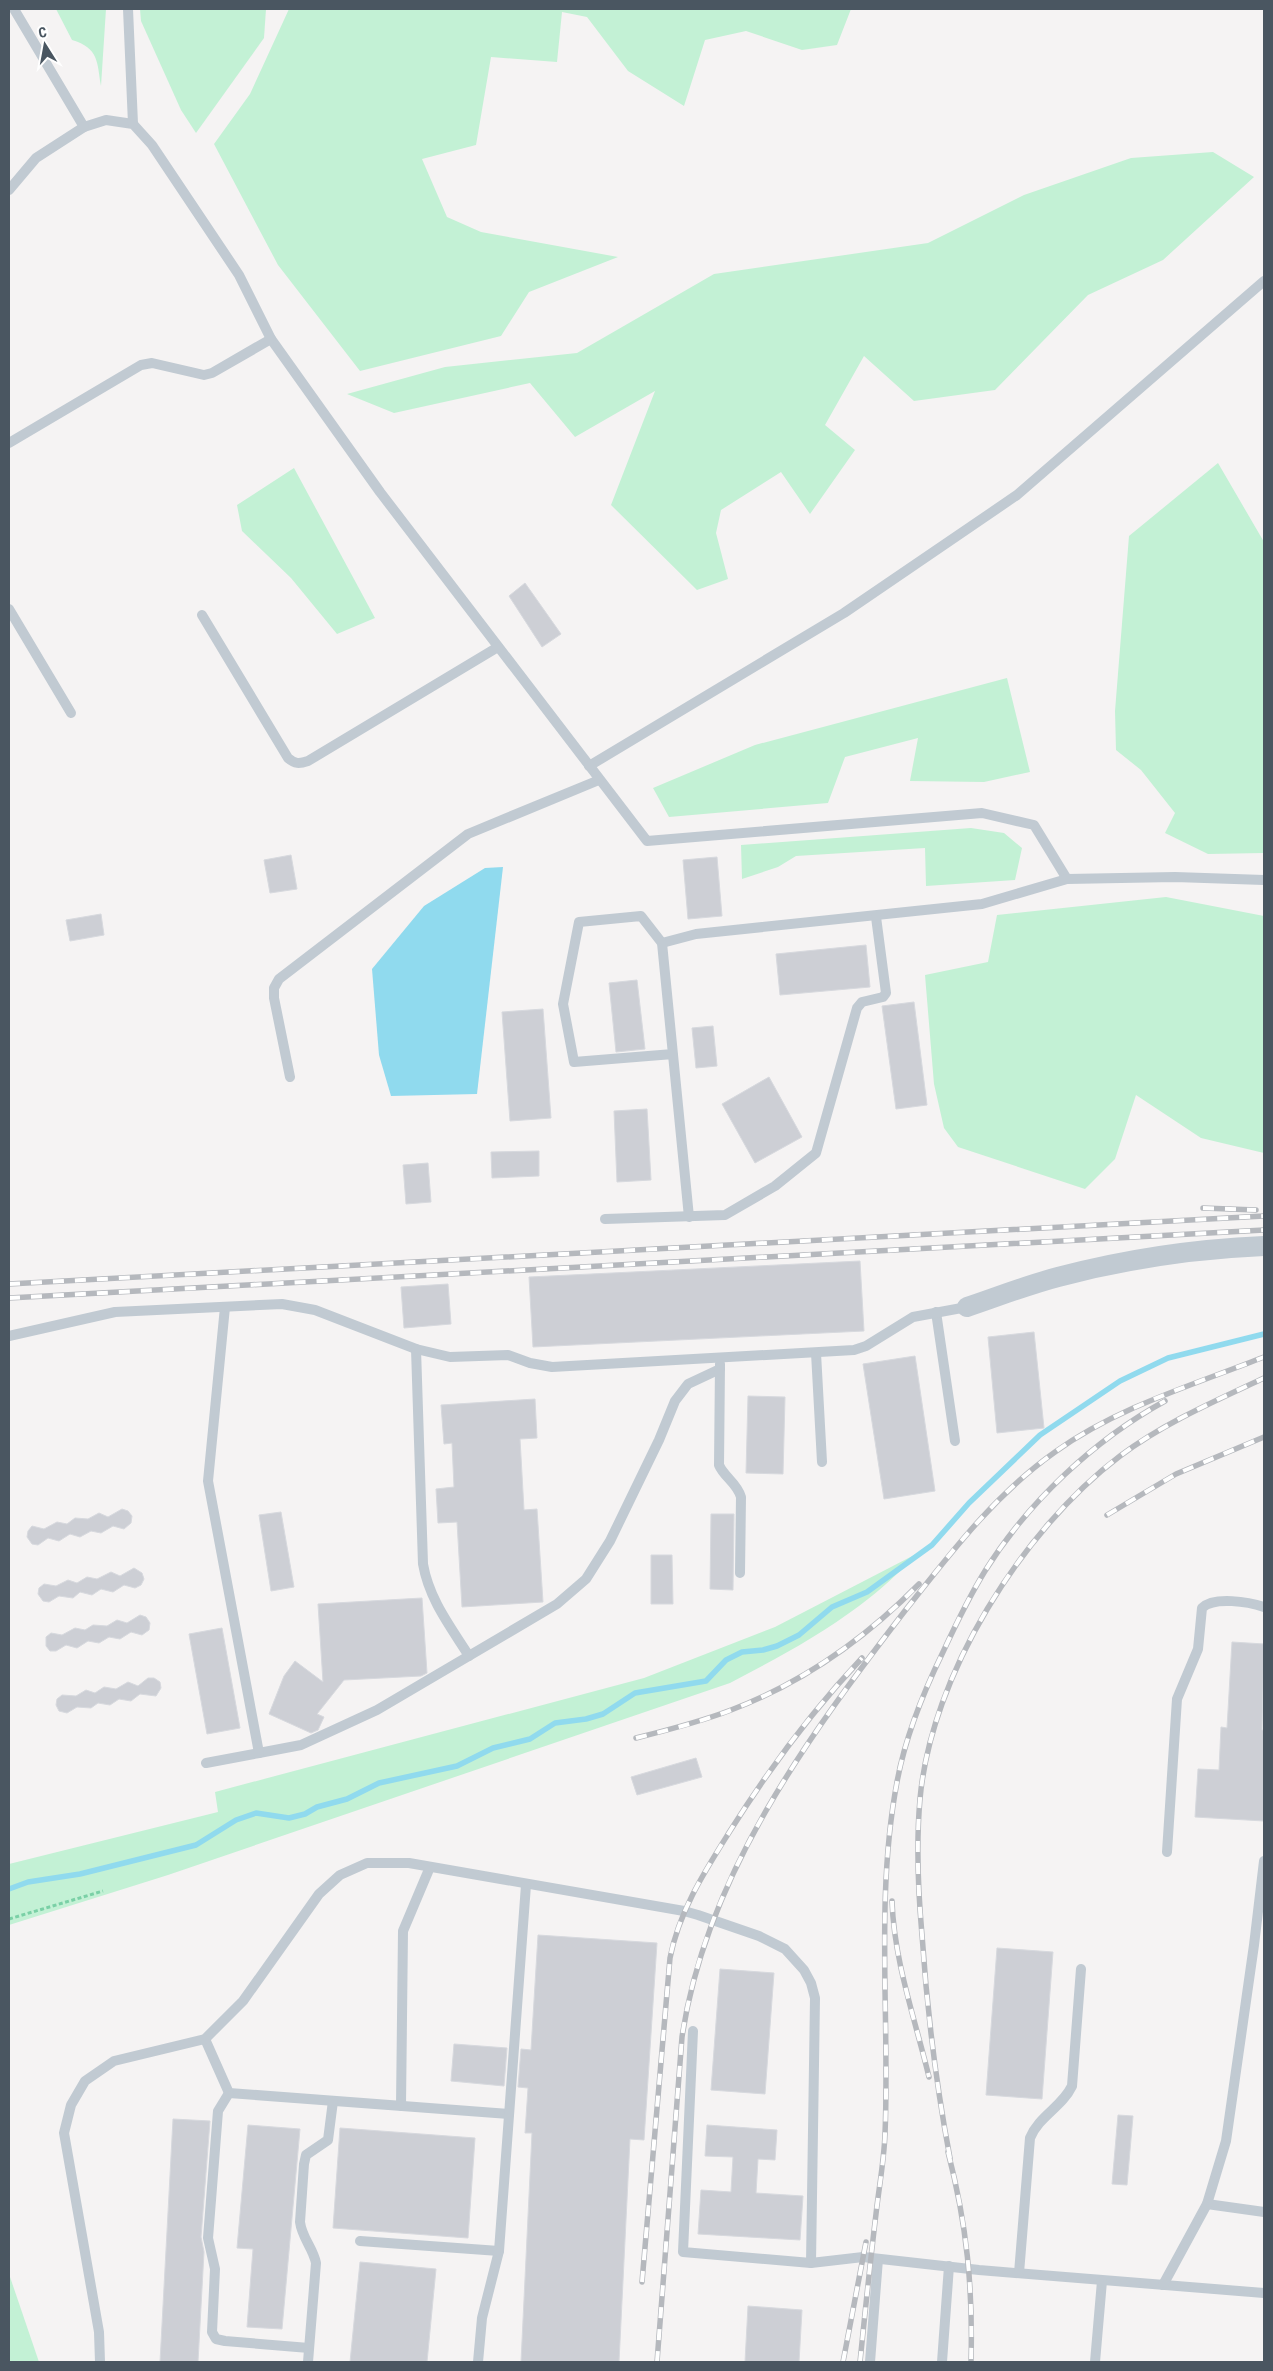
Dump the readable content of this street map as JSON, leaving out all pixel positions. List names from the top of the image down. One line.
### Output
{"north":"top"}
